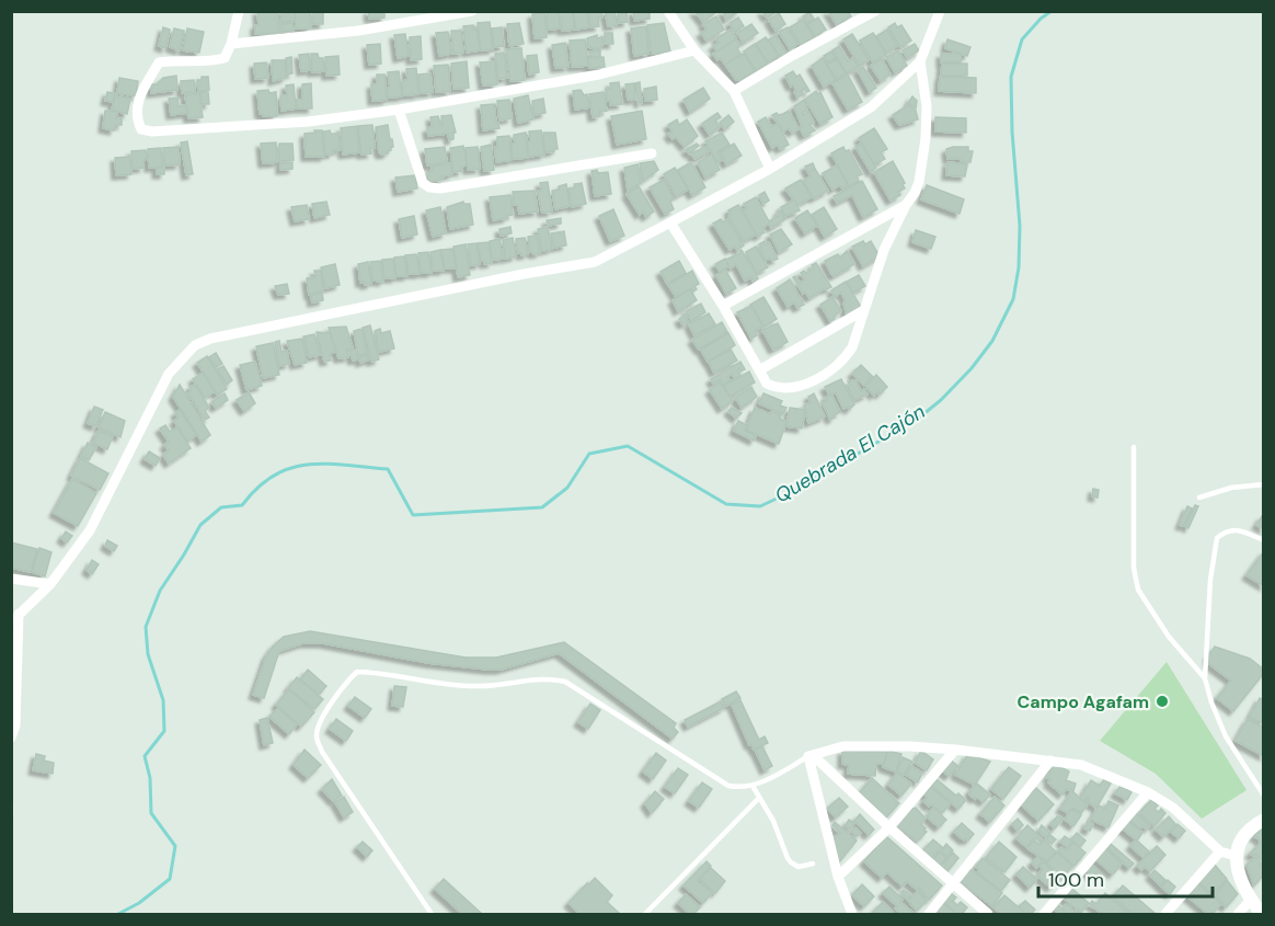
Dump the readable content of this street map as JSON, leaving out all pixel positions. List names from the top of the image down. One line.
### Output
{"water":["Quebrada El Cajón"],"places":["Campo Agafam"],"scale_bar":"100 m"}
